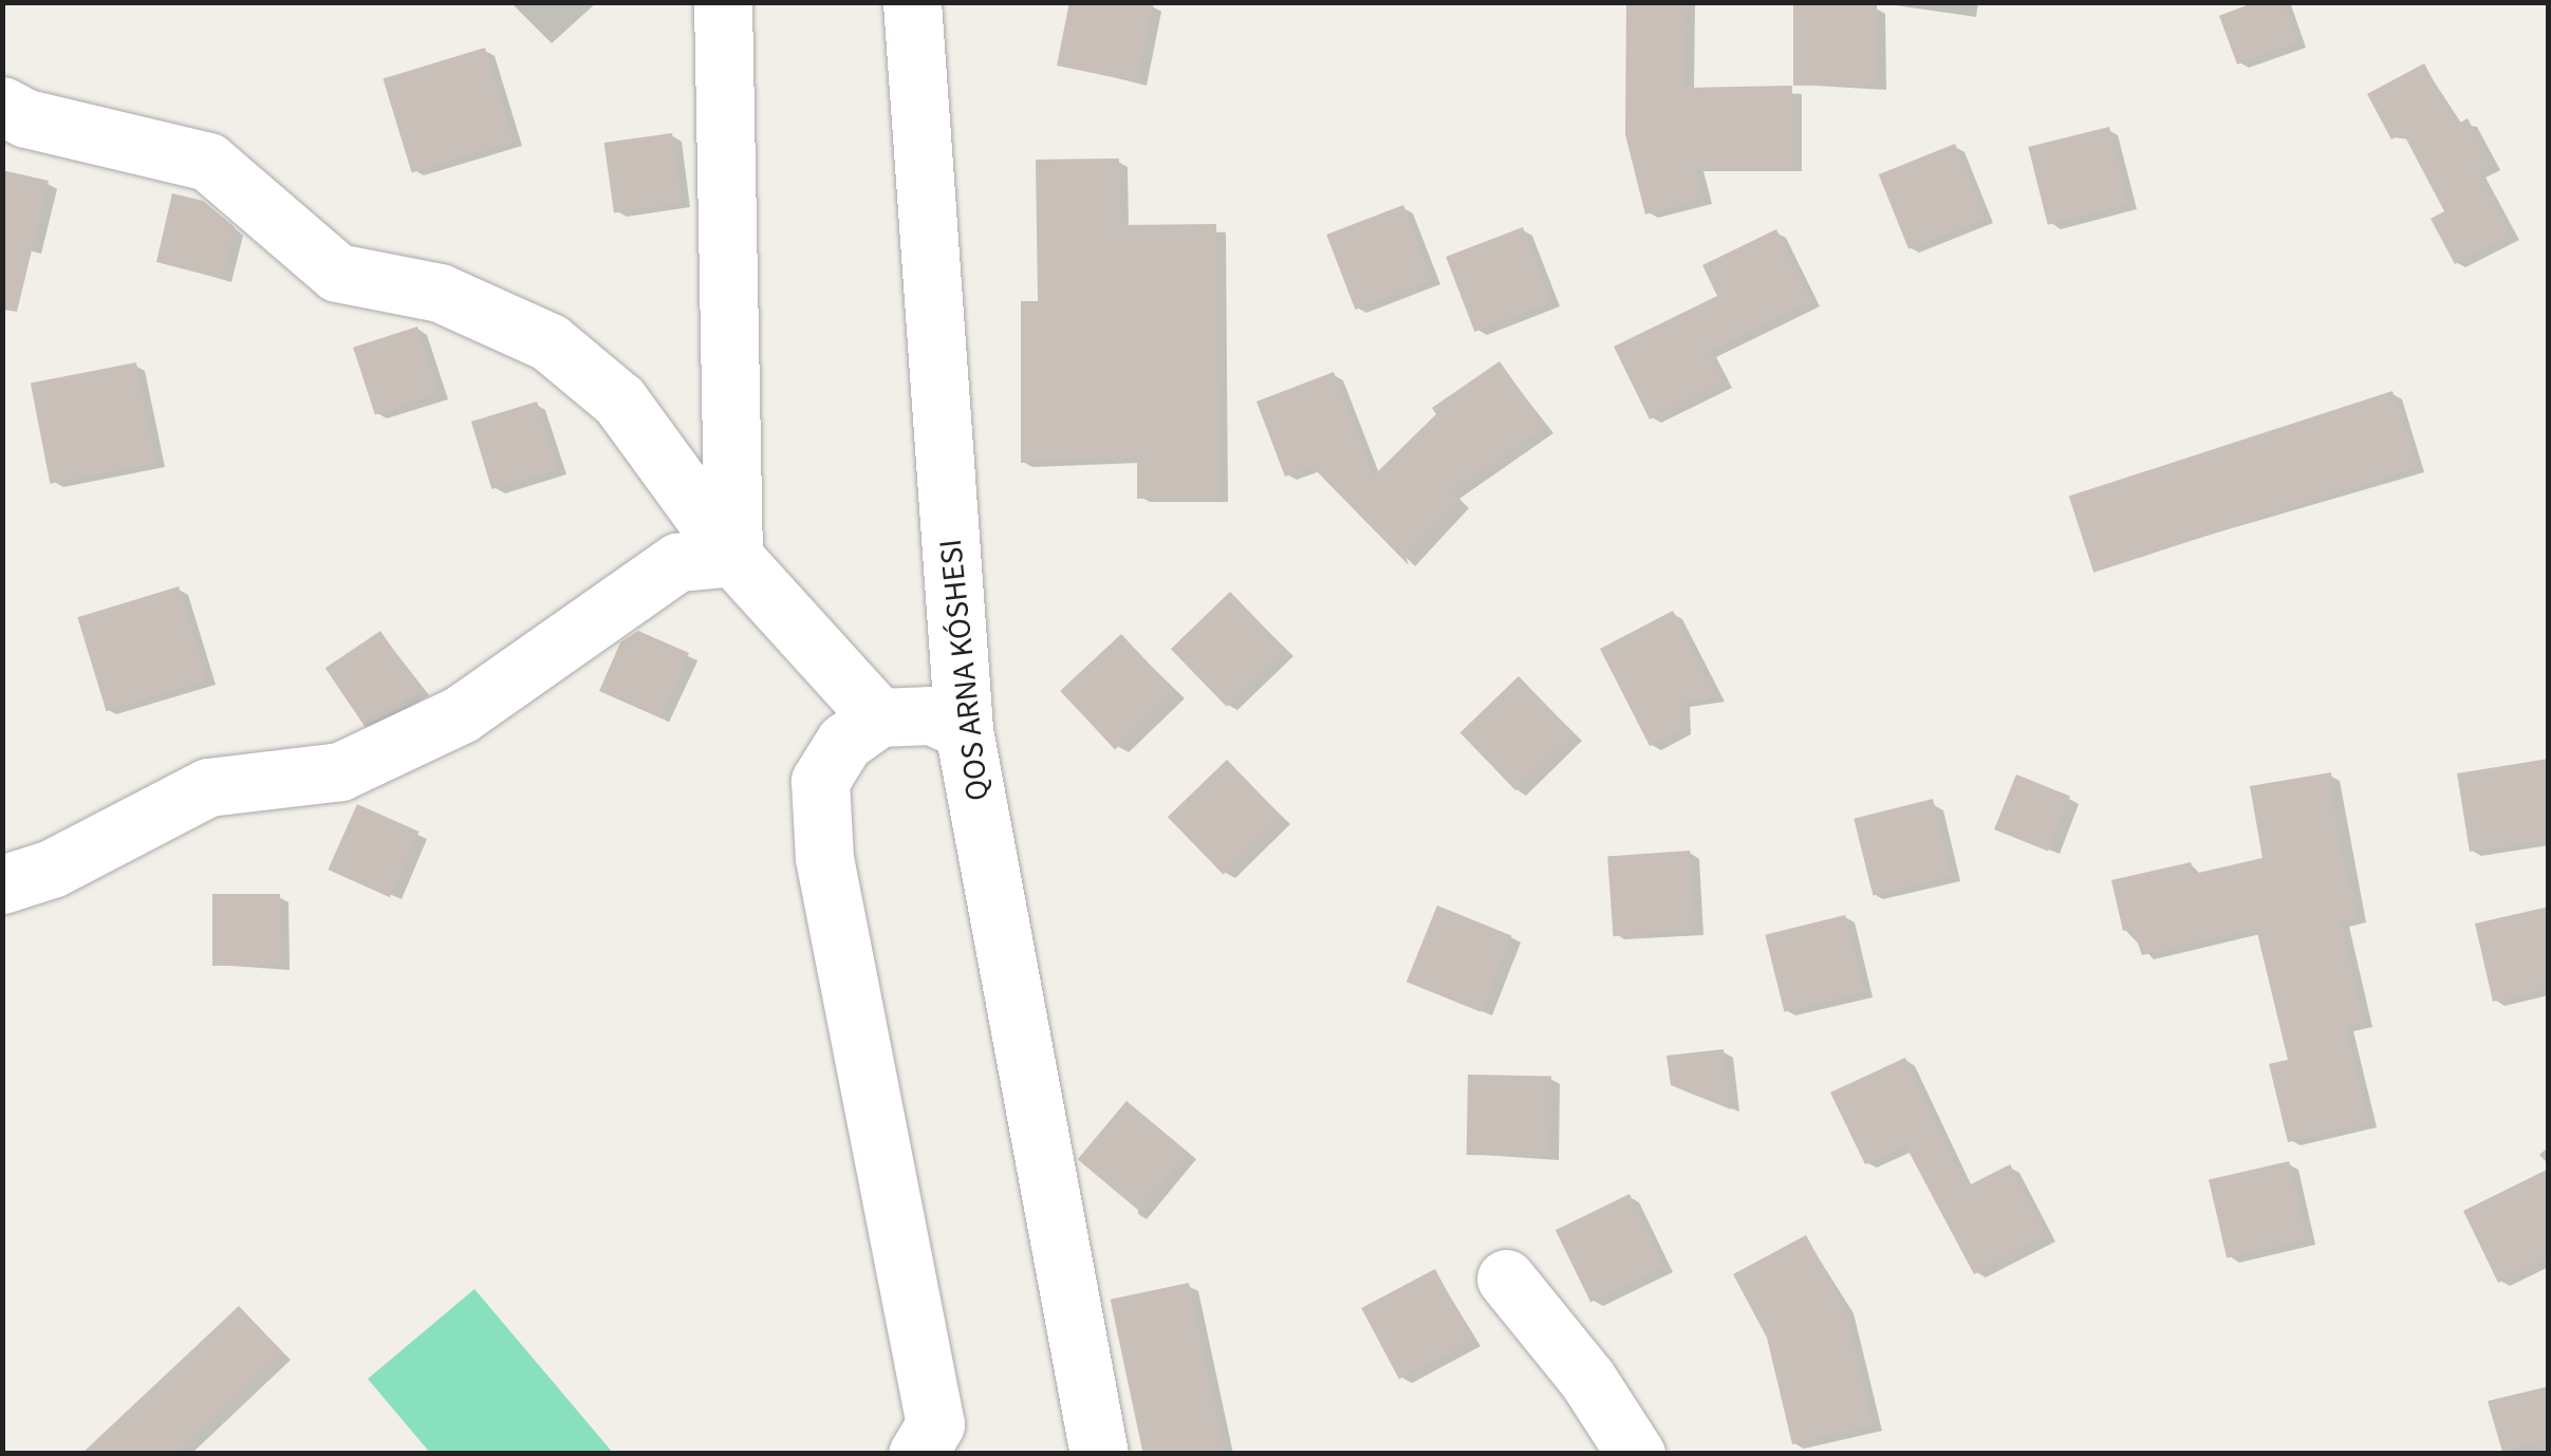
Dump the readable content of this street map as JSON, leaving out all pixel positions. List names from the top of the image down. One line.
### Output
{"streets":{"street":["QOS ARNA KÓSHESI"]}}
